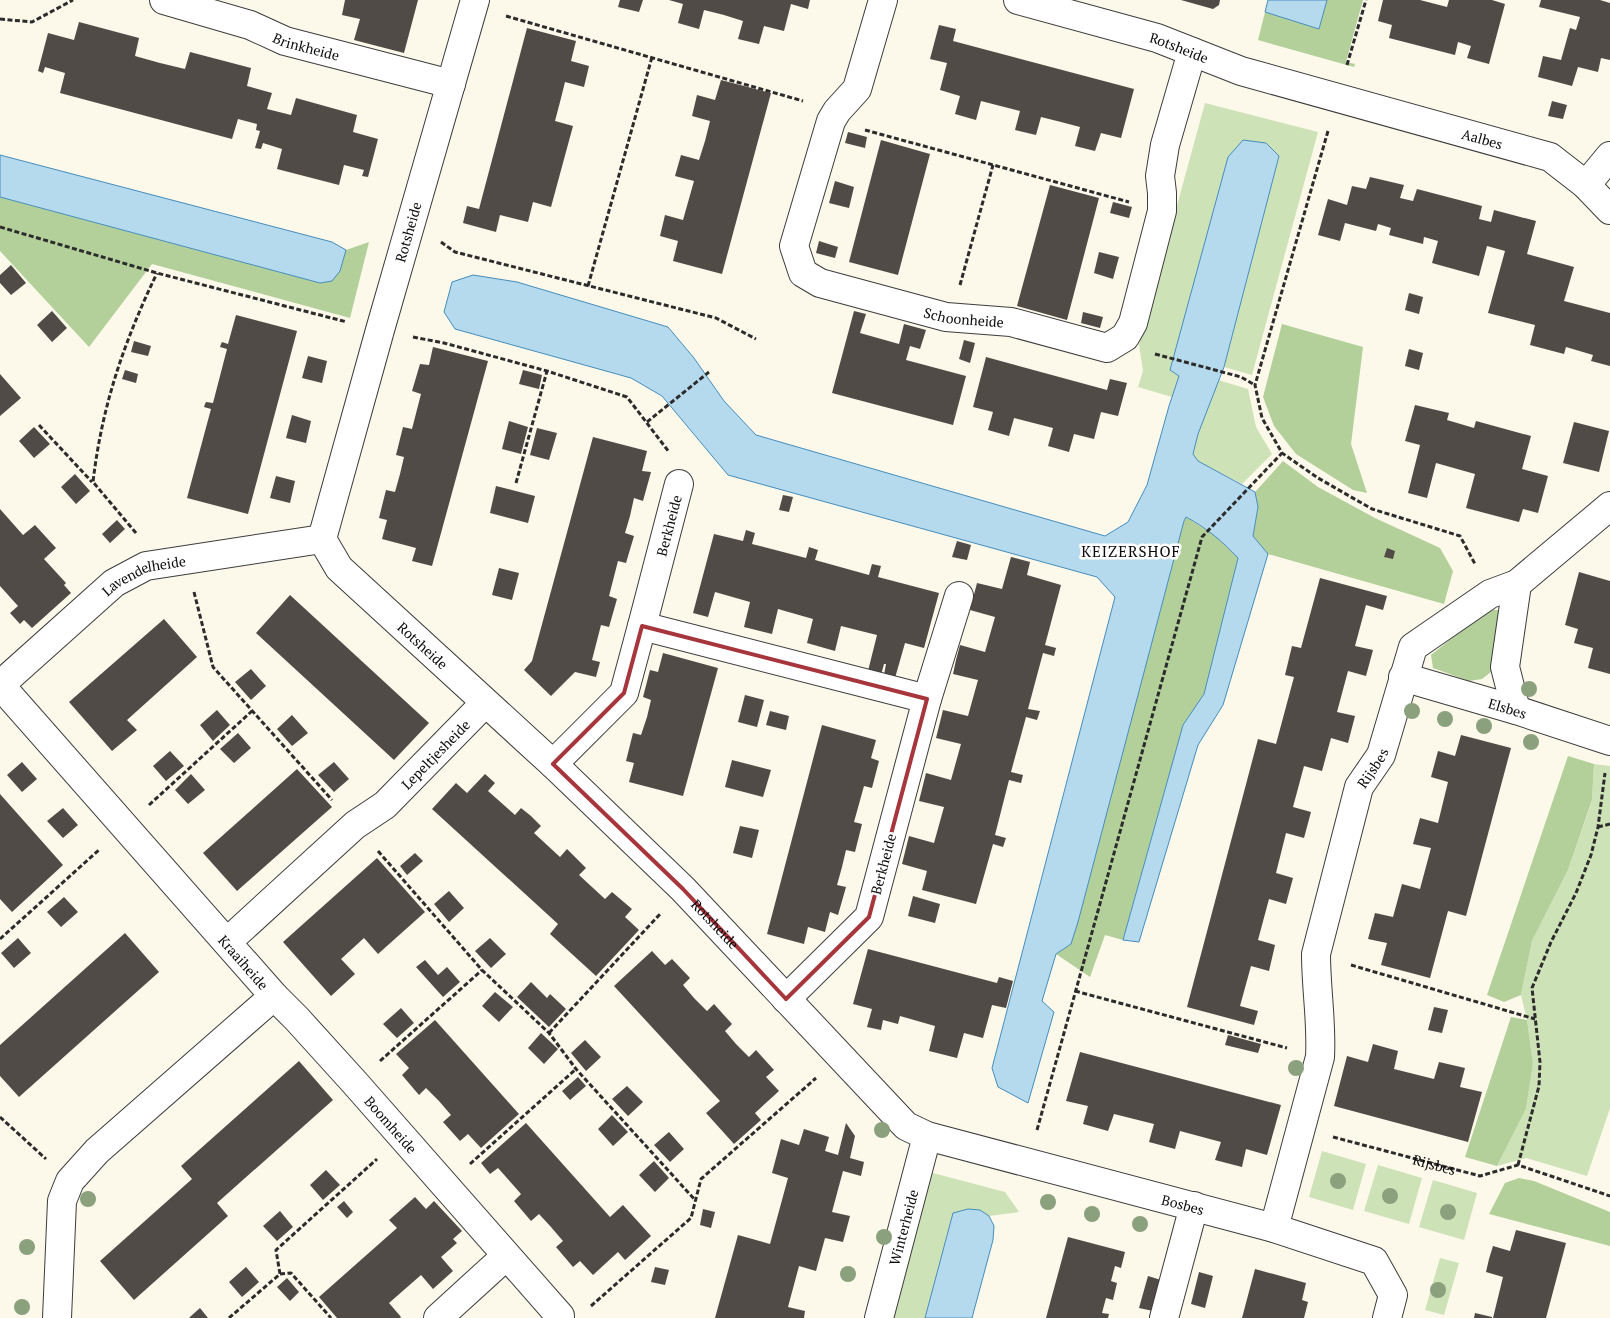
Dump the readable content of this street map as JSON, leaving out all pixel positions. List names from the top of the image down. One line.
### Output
{"streets":{"street":["Brinkheide","Rotsheide","Aalbes","Schoonheide","Berkheide","Lavendelheide","Elsbes","Lepeltjesheide","Rijsbes","Kraaiheide","Boomheide","Bosbes","Winterheide"]},"crossings":[["Brinkheide","Rotsheide"],["Rotsheide","Aalbes"],["Rotsheide","Schoonheide"],["Rotsheide","Berkheide"],["Rotsheide","Lavendelheide"],["Rotsheide","Lepeltjesheide"],["Rotsheide","Bosbes"],["Rotsheide","Winterheide"],["Lavendelheide","Kraaiheide"],["Elsbes","Rijsbes"],["Lepeltjesheide","Kraaiheide"],["Rijsbes","Bosbes"],["Kraaiheide","Boomheide"],["Bosbes","Winterheide"]],"districts":["KEIZERSHOF"]}
